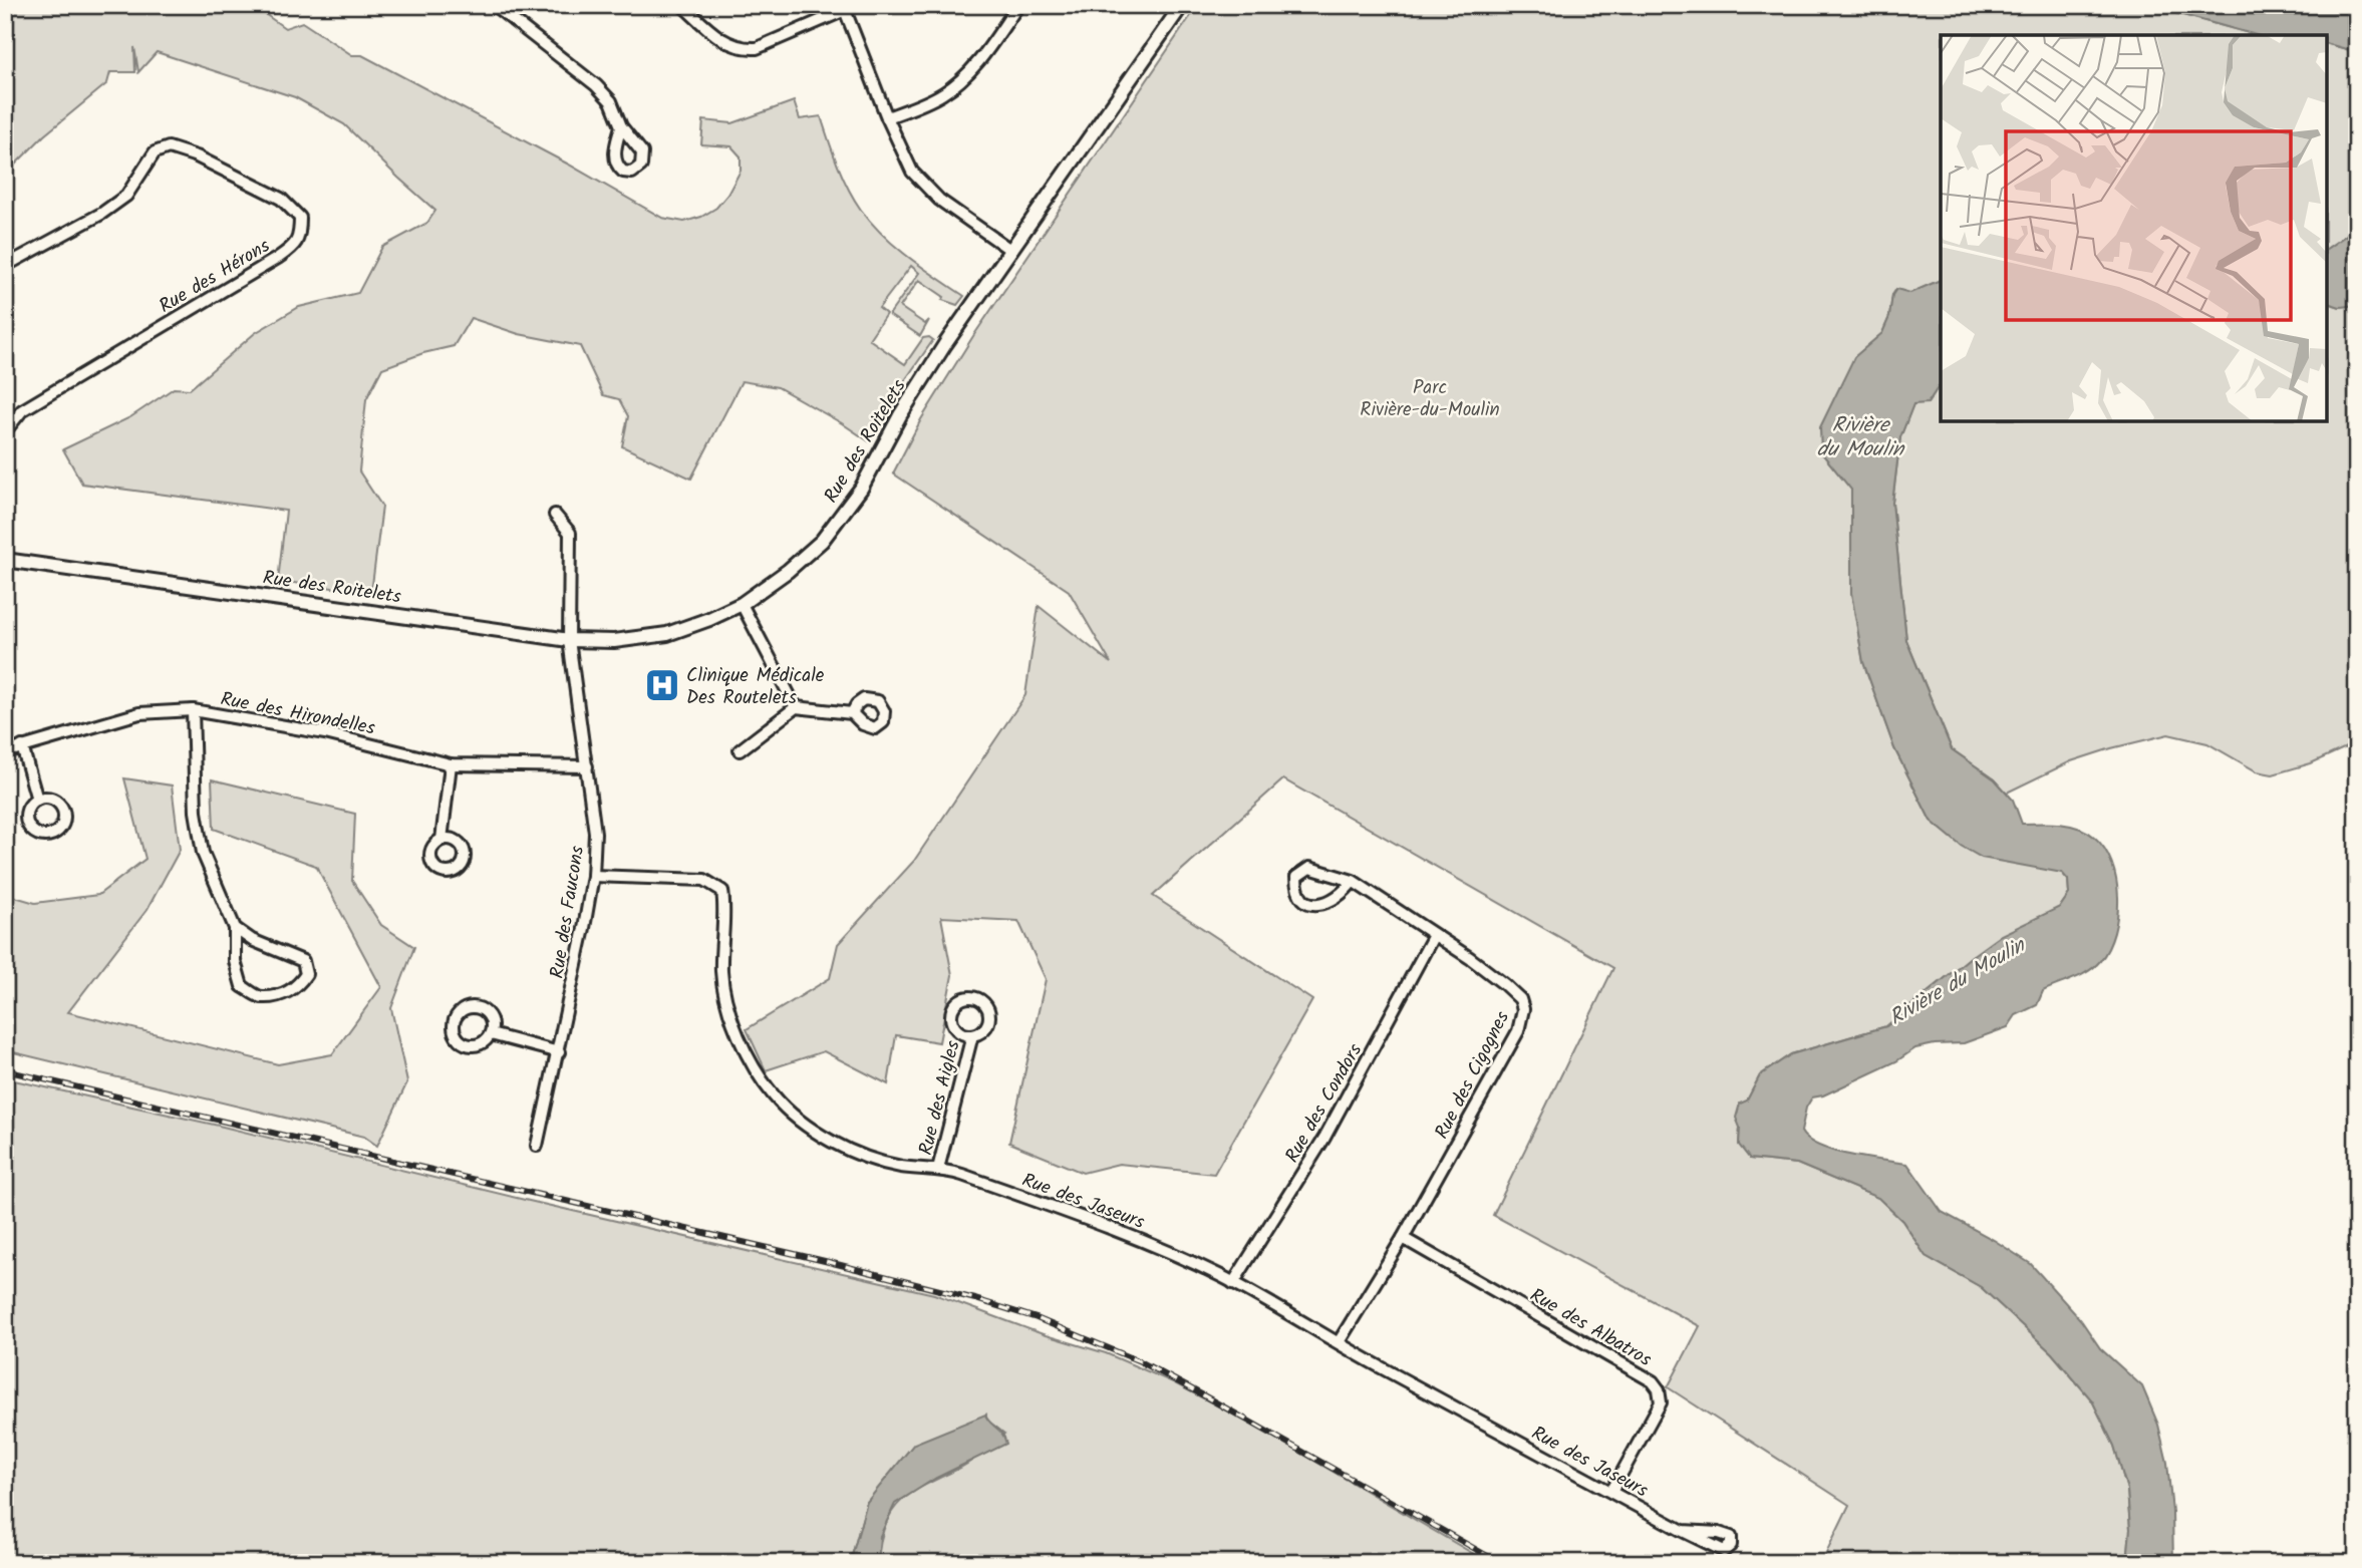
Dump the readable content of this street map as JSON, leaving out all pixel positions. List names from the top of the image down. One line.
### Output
{"streets":{"street":["Rue des Hérons","Rue des Roitelets","Rue des Hirondelles","Rue des Faucons","Rue des Cigognes","Rue des Aigles","Rue des Condors","Rue des Jaseurs","Rue des Albatros"]},"crossings":[["Rue des Roitelets","Rue des Faucons"],["Rue des Hirondelles","Rue des Faucons"],["Rue des Faucons","Rue des Jaseurs"],["Rue des Cigognes","Rue des Condors"],["Rue des Cigognes","Rue des Jaseurs"],["Rue des Cigognes","Rue des Albatros"],["Rue des Aigles","Rue des Jaseurs"],["Rue des Condors","Rue des Jaseurs"],["Rue des Jaseurs","Rue des Albatros"]],"water":["Rivière du Moulin"],"parks":["Parc Rivière-du-Moulin"],"places":{"hospital":["Clinique Médicale Des Routelets"]}}
